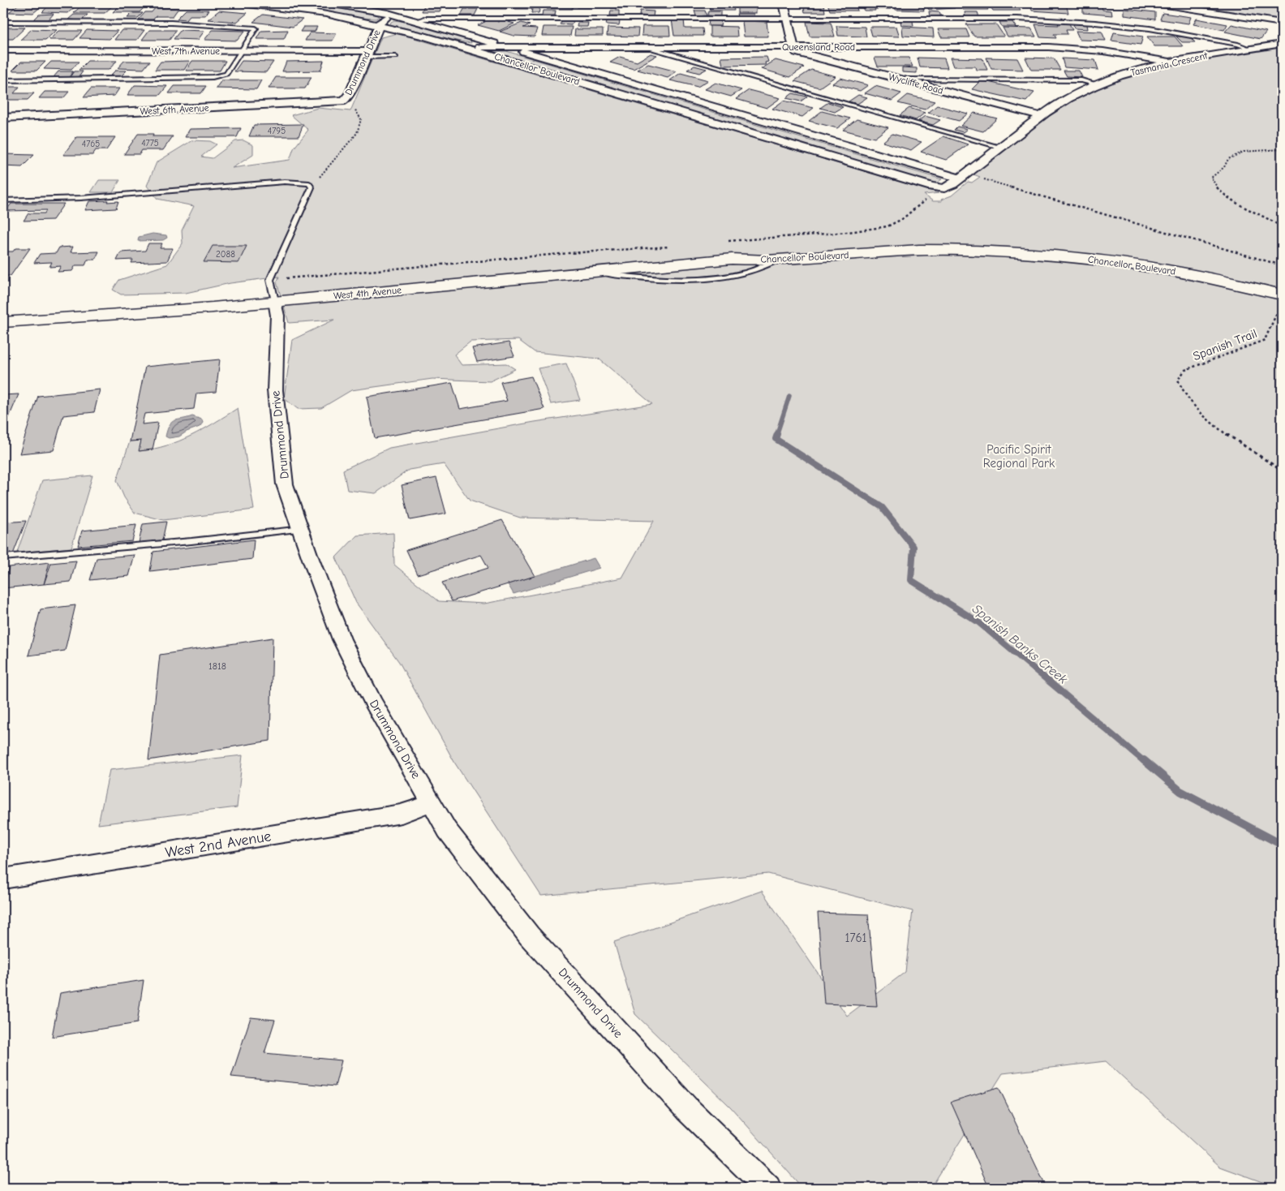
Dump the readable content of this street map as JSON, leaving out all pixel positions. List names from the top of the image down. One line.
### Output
{"streets":{"main road":["Chancellor Boulevard","West 4th Avenue"],"street":["Queensland Road","West 7th Avenue","Drummond Drive","Tasmania Crescent","Wycliffe Road","West 6th Avenue","West 2nd Avenue"],"path":["Spanish Trail"]},"crossings":[["Queensland Road","Tasmania Crescent"],["Queensland Road","Chancellor Boulevard"],["Queensland Road","Wycliffe Road"],["West 7th Avenue","Drummond Drive"],["Drummond Drive","Chancellor Boulevard"],["Drummond Drive","West 6th Avenue"],["Drummond Drive","West 4th Avenue"],["Drummond Drive","West 2nd Avenue"],["Tasmania Crescent","Chancellor Boulevard"],["Tasmania Crescent","Wycliffe Road"],["Chancellor Boulevard","West 4th Avenue"]],"water":["Spanish Banks Creek"],"parks":["Pacific Spirit Regional Park"],"house_numbers":["4795","4775","4765","2088","1818","1761"]}
